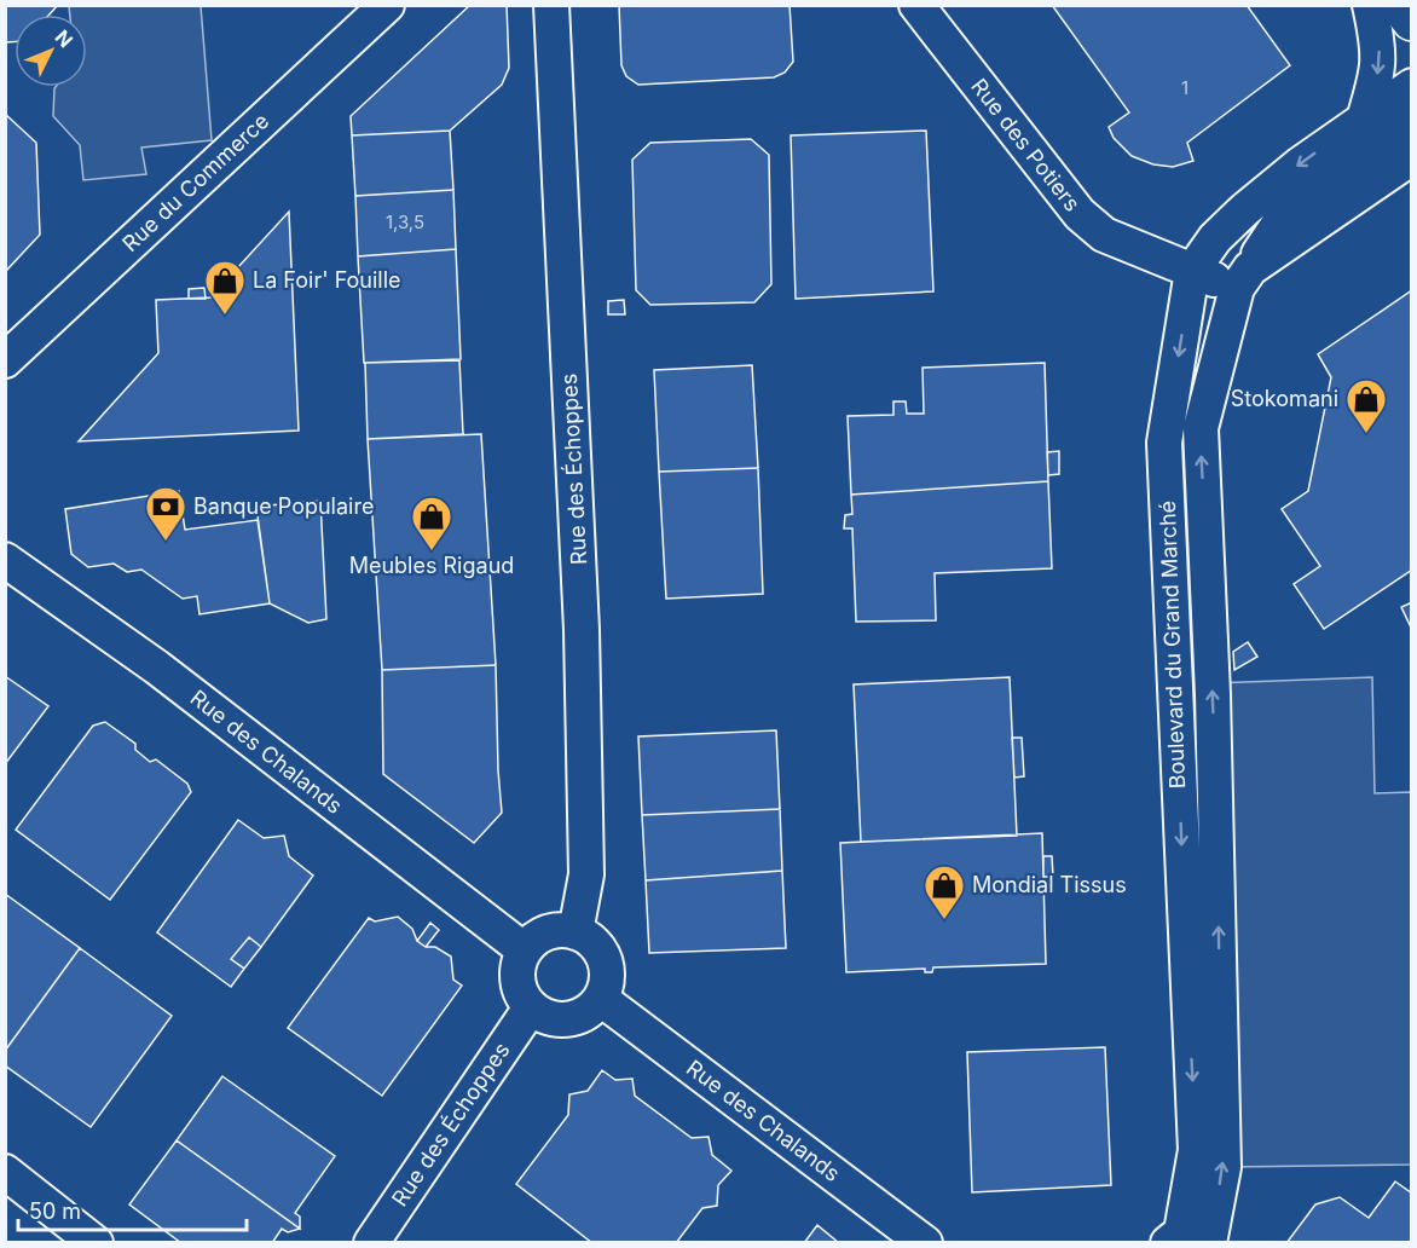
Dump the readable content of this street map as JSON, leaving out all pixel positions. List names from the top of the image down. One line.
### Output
{"streets":{"street":["Rue des Potiers","Rue du Commerce","Rue des Échoppes","Boulevard du Grand Marché","Rue des Chalands"]},"crossings":[["Rue des Potiers","Boulevard du Grand Marché"],["Rue des Échoppes","Rue des Chalands"]],"places":{"shop":["La Foir' Fouille","Stokomani","Meubles Rigaud","Mondial Tissus"],"bank":["Banque Populaire"]},"house_numbers":["1","1,3,5"],"scale_bar":"50 m","north":"top right"}
